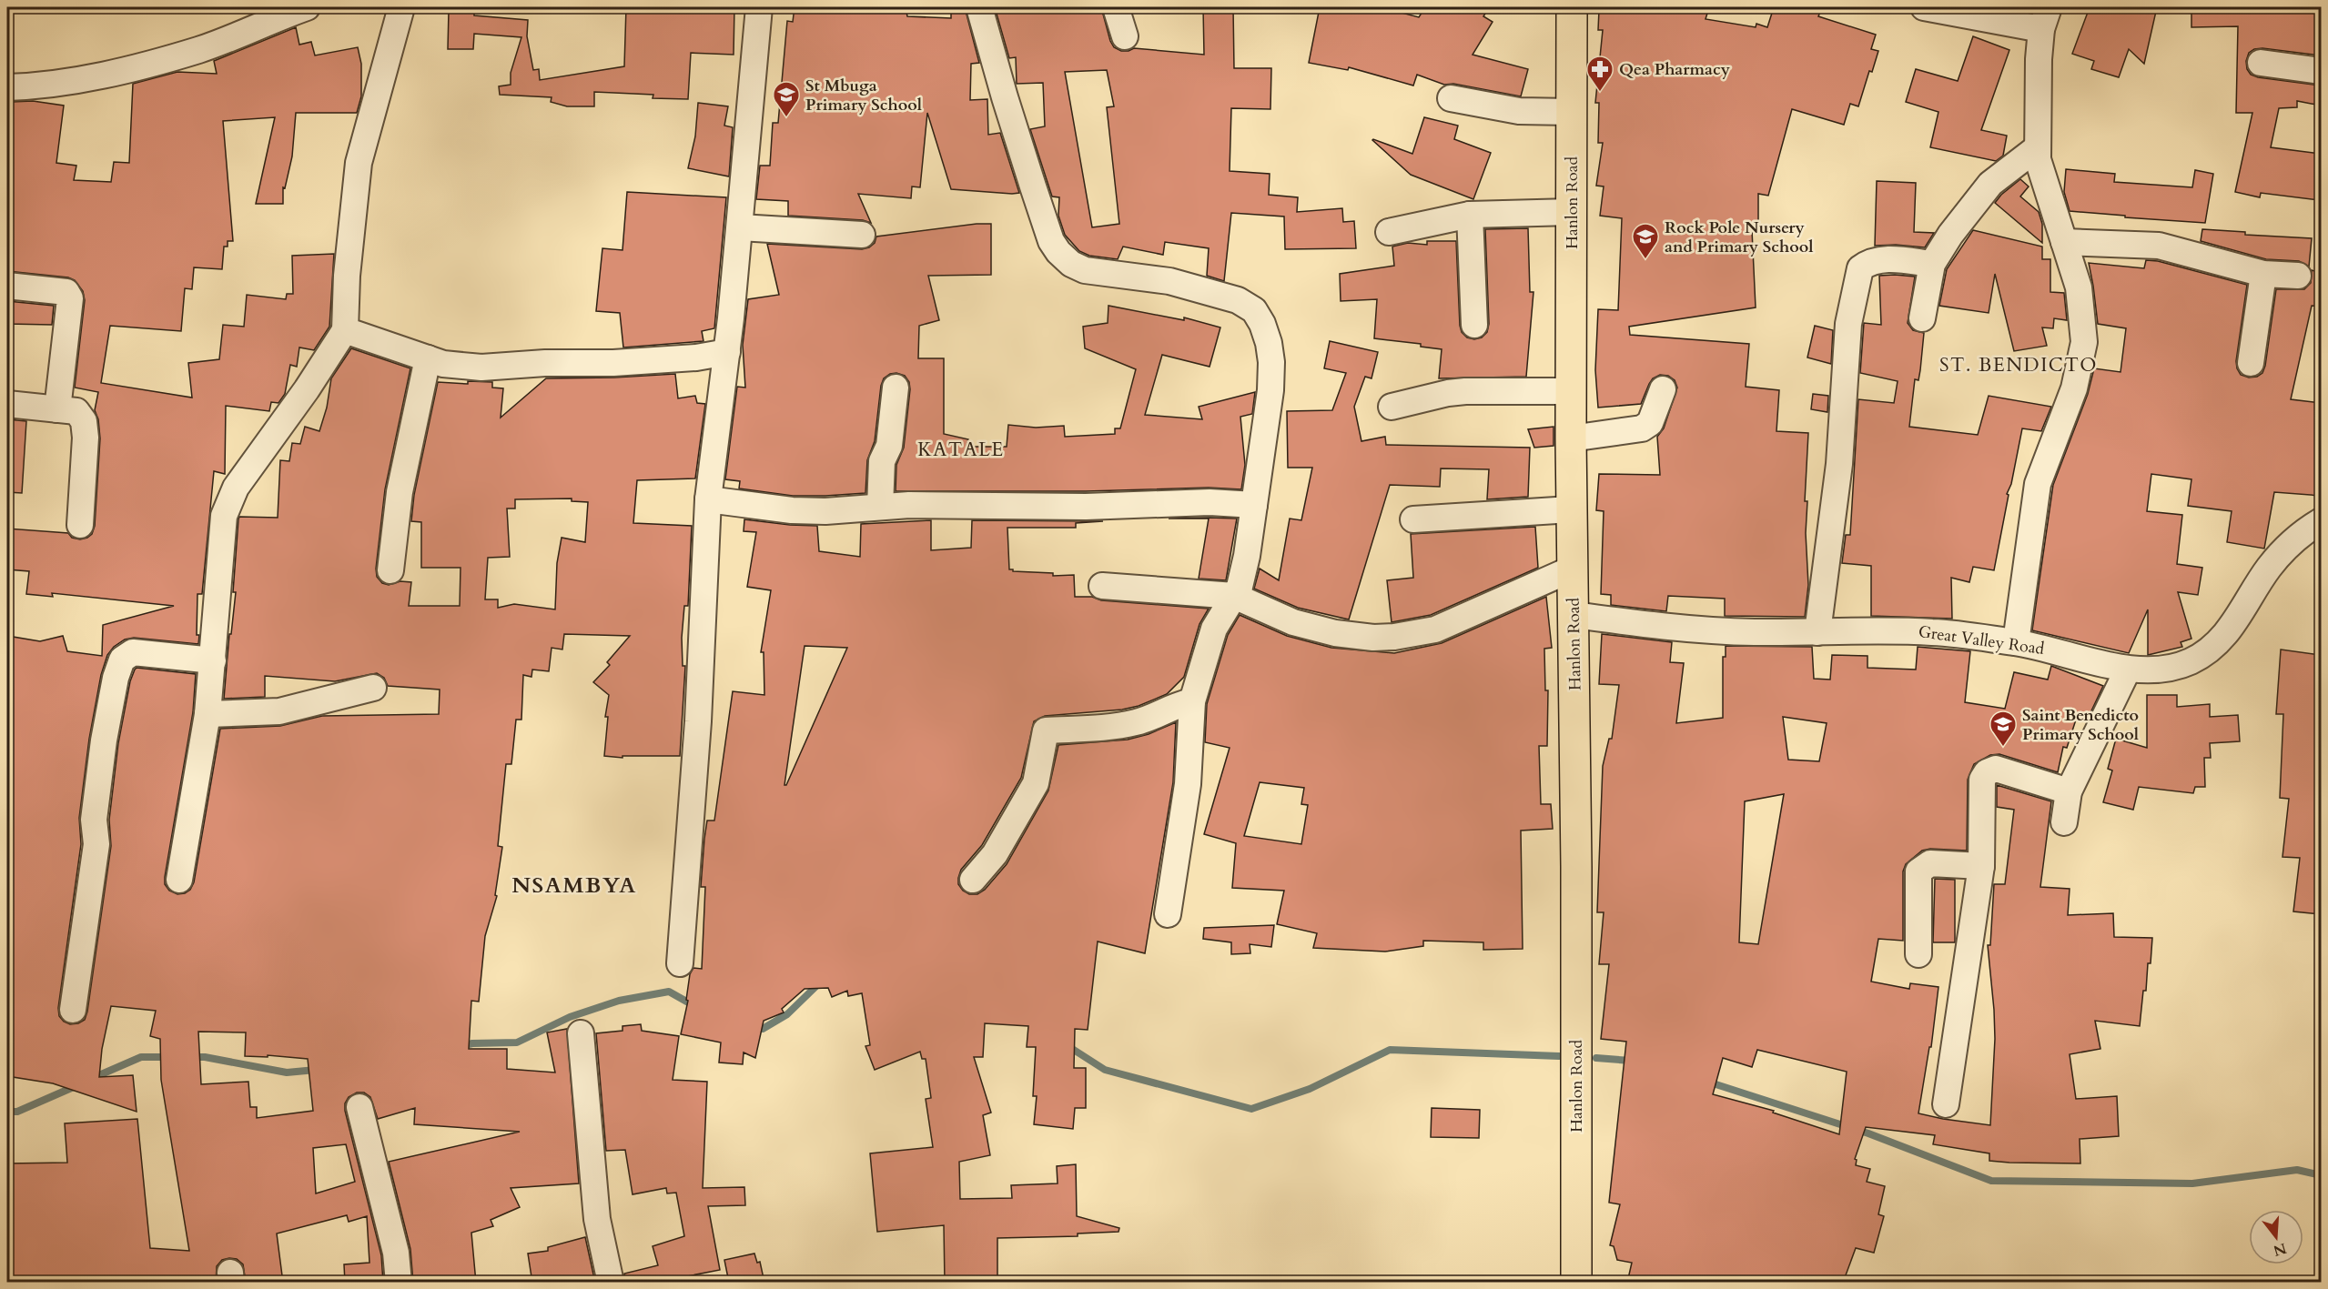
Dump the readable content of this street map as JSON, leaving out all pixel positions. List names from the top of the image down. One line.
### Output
{"streets":{"main road":["Hanlon Road"],"street":["Great Valley Road"]},"crossings":[["Hanlon Road","Great Valley Road"]],"districts":["ST. BENDICTO","KATALE","NSAMBYA"],"places":{"pharmacy":["Qea Pharmacy"],"school or university":["St Mbuga Primary School","Rock Pole Nursery and Primary School","Saint Benedicto Primary School"]},"north":"bottom"}
